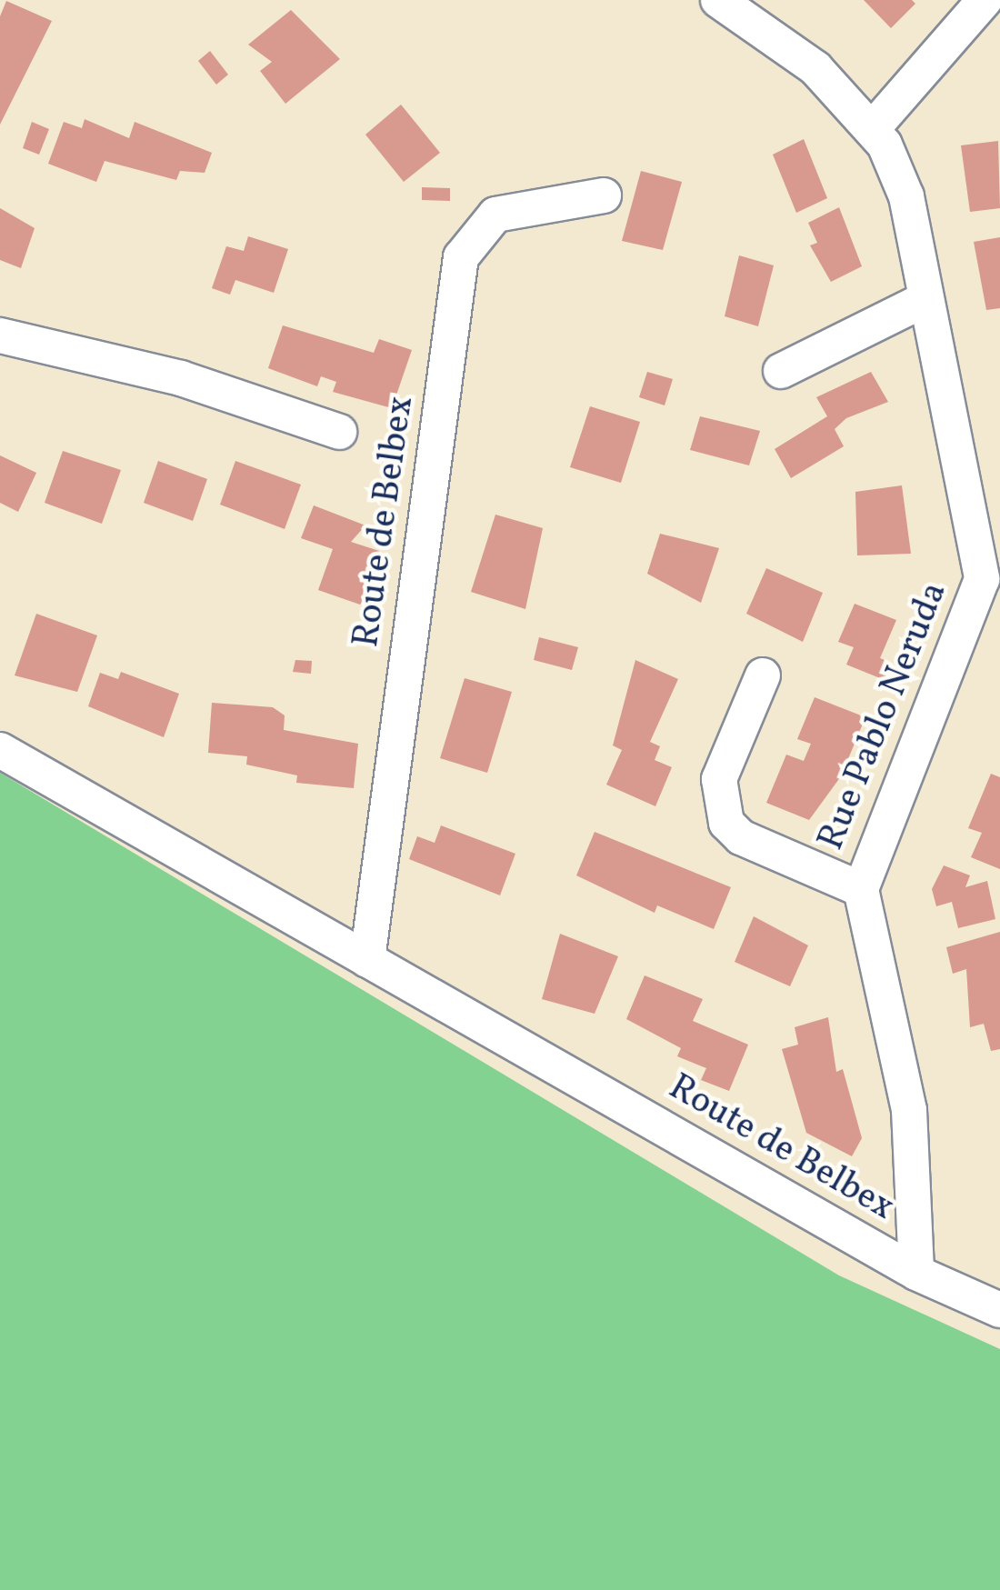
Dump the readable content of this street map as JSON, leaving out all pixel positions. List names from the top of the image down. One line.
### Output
{"streets":{"street":["Route de Belbex","Rue Pablo Neruda"]},"crossings":[["Route de Belbex","Rue Pablo Neruda"]]}
